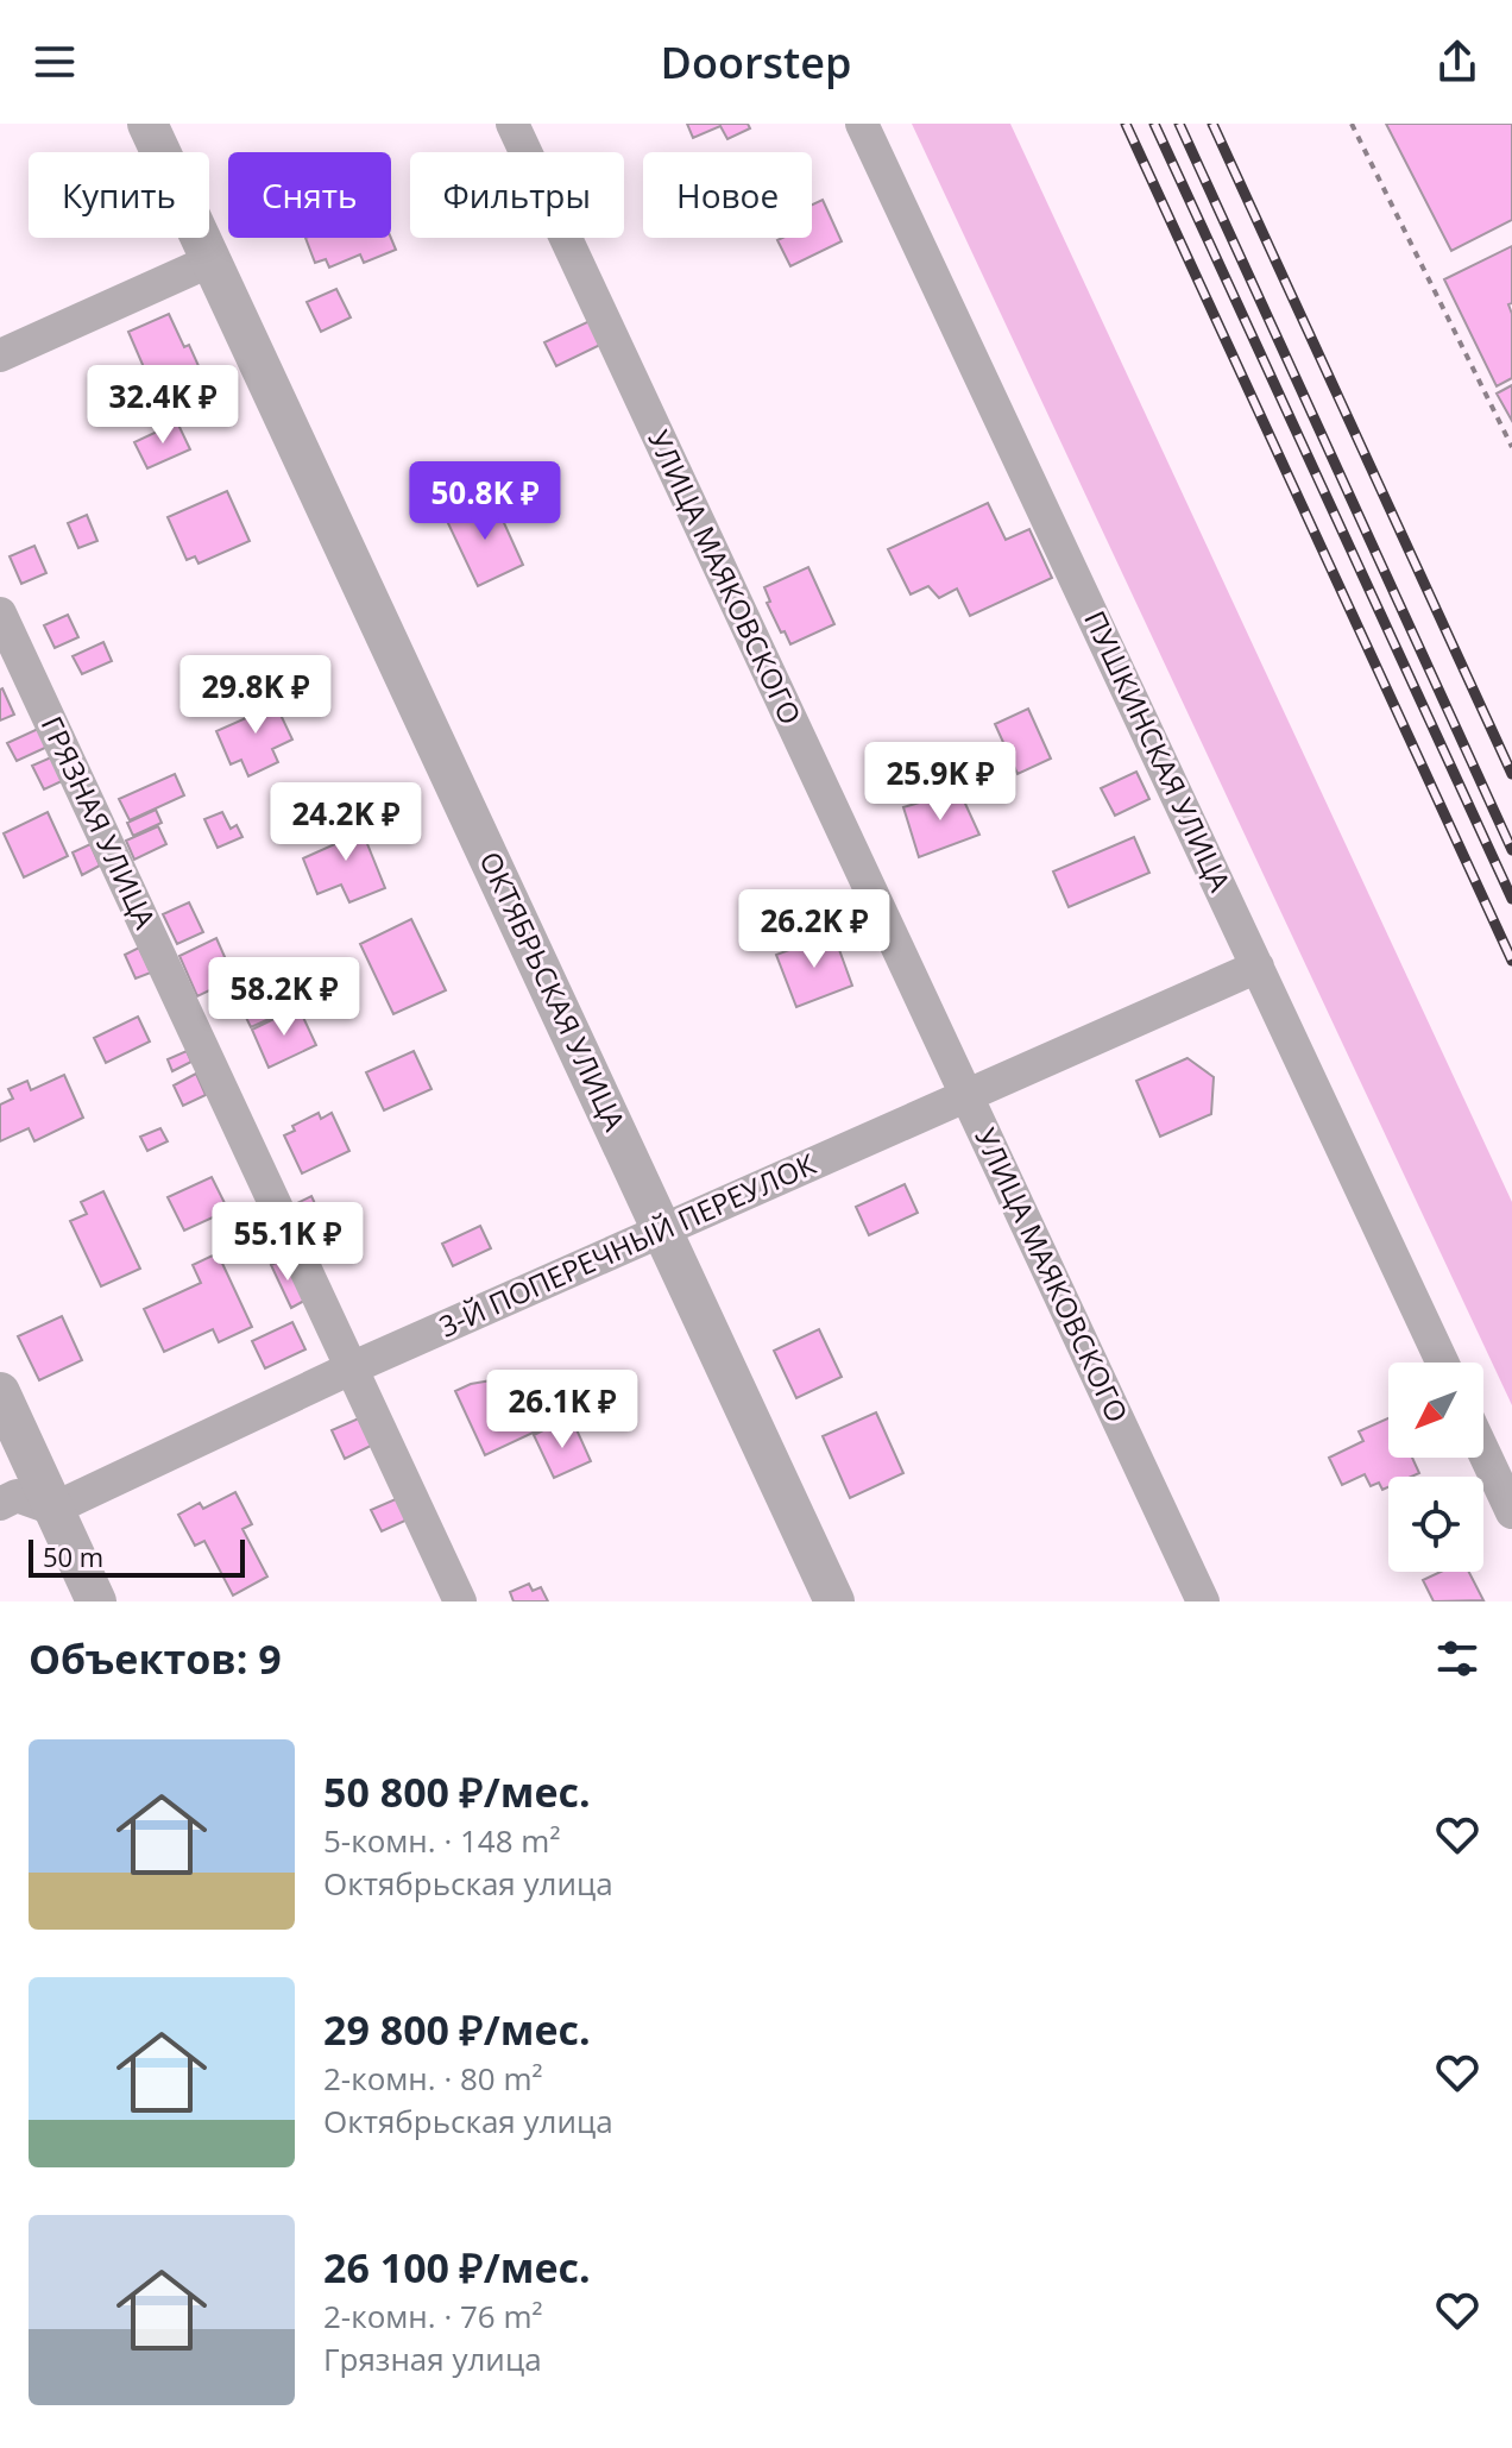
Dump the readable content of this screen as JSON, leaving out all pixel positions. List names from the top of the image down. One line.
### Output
{"streets":{"street":["УЛИЦА МАЯКОВСКОГО","ПУШКИНСКАЯ УЛИЦА","ГРЯЗНАЯ УЛИЦА","ОКТЯБРЬСКАЯ УЛИЦА","3-Й ПОПЕРЕЧНЫЙ ПЕРЕУЛОК"]},"crossings":[["УЛИЦА МАЯКОВСКОГО","3-Й ПОПЕРЕЧНЫЙ ПЕРЕУЛОК"],["ПУШКИНСКАЯ УЛИЦА","3-Й ПОПЕРЕЧНЫЙ ПЕРЕУЛОК"],["ГРЯЗНАЯ УЛИЦА","3-Й ПОПЕРЕЧНЫЙ ПЕРЕУЛОК"],["ОКТЯБРЬСКАЯ УЛИЦА","3-Й ПОПЕРЕЧНЫЙ ПЕРЕУЛОК"]],"scale_bar":"50 m","north":"bottom left","page":{"header":"Doorstep","chip":["Купить","Снять","Фильтры","Новое"],"price":["32.4K ₽","50.8K ₽","29.8K ₽","25.9K ₽","24.2K ₽","26.2K ₽","58.2K ₽","55.1K ₽","26.1K ₽"],"scale":"50 m","heading":"Объектов: 9","list":[{"name":"50 800 ₽/мес.","note":"5-комн. · 148 m² · Октябрьская улица"},{"name":"29 800 ₽/мес.","note":"2-комн. · 80 m² · Октябрьская улица"},{"name":"26 100 ₽/мес.","note":"2-комн. · 76 m² · Грязная улица"}]}}
